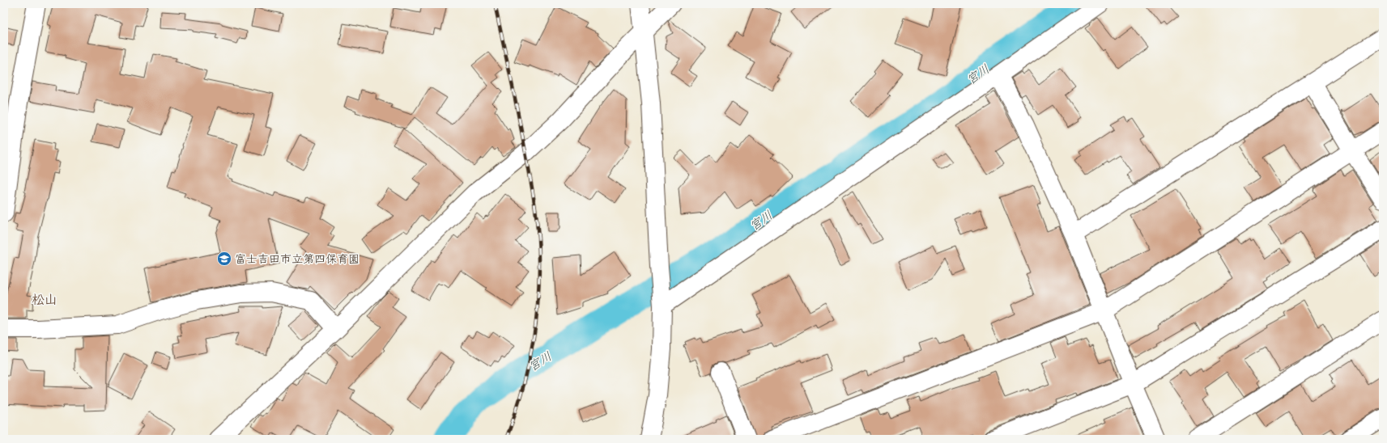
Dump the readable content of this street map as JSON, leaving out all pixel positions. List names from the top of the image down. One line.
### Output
{"districts":["松山"],"water":["宮川"],"places":{"school or university":["富士吉田市立第四保育園"]}}
